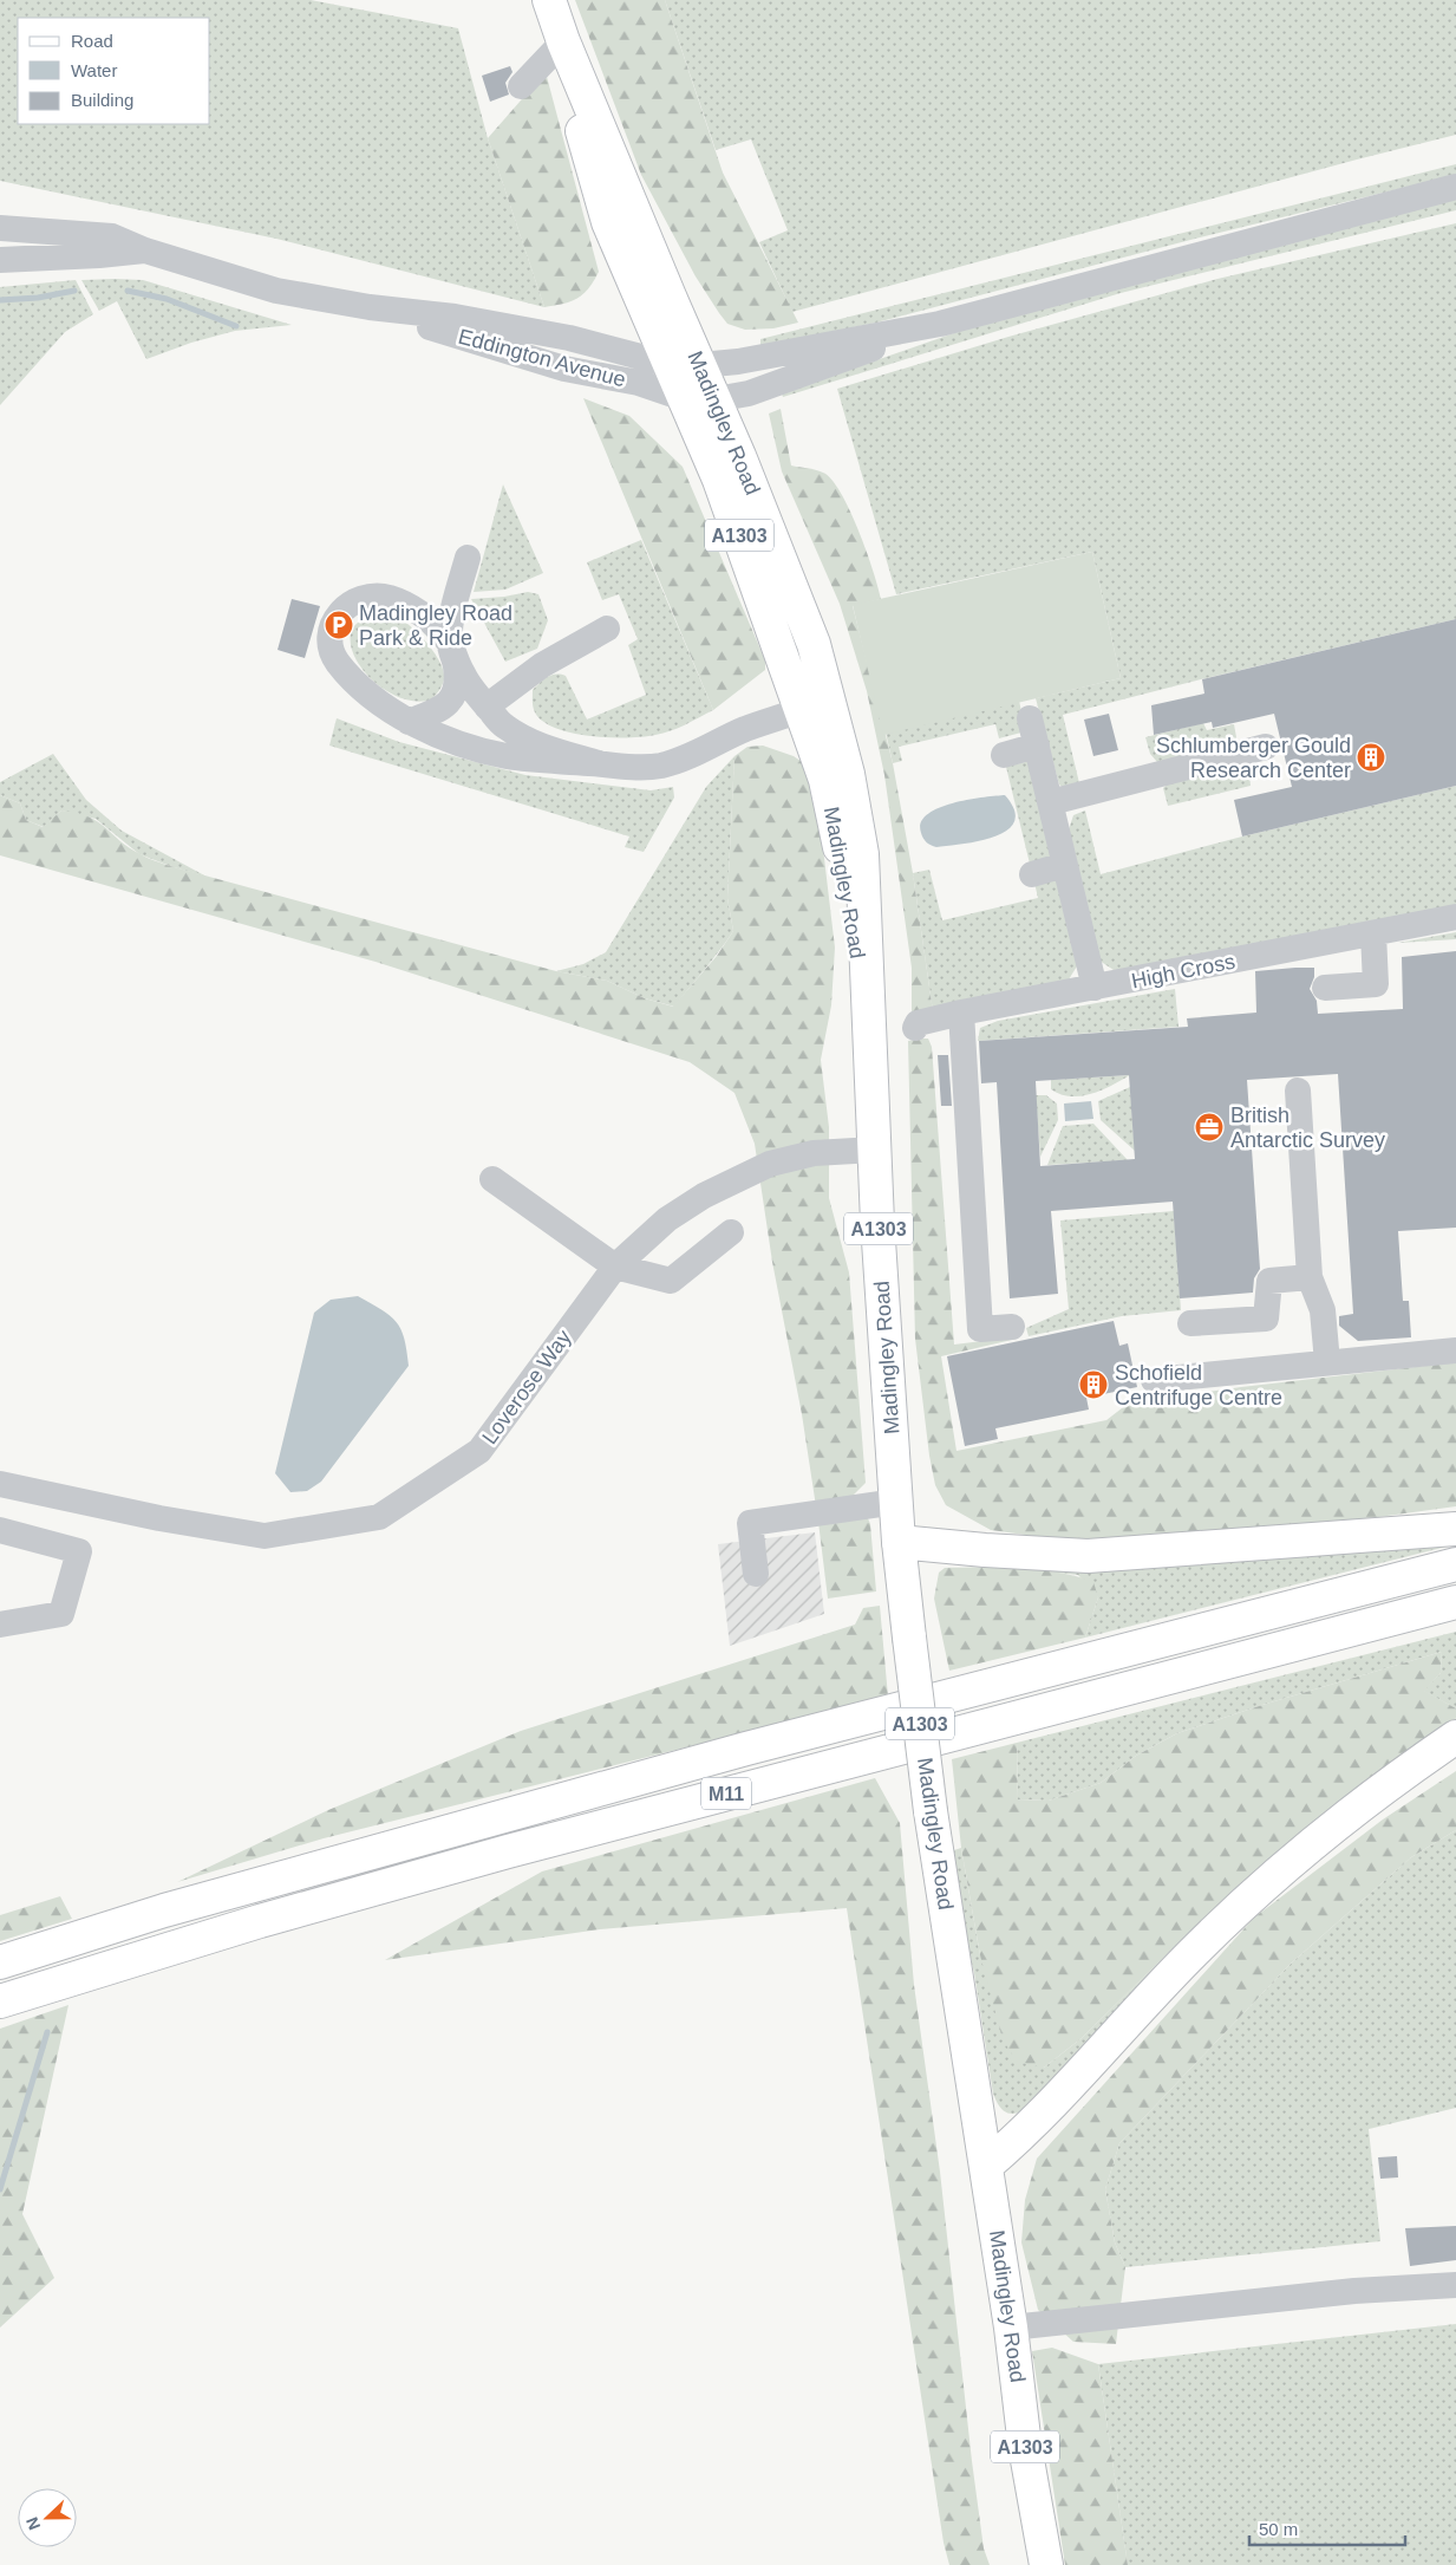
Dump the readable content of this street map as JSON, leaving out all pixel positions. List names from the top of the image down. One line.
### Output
{"streets":{"main road":["Madingley Road","A1303","M11"],"street":["Eddington Avenue","High Cross","Loverose Way"]},"crossings":[["Eddington Avenue","Madingley Road"],["Madingley Road","Loverose Way"]],"places":{"parking":["Madingley Road Park & Ride"],"building":["Schlumberger Gould Research Center","Schofield Centrifuge Centre"],"office":["British Antarctic Survey"]},"legend":["Road","Water","Building"],"scale_bar":"50 m","north":"left"}
